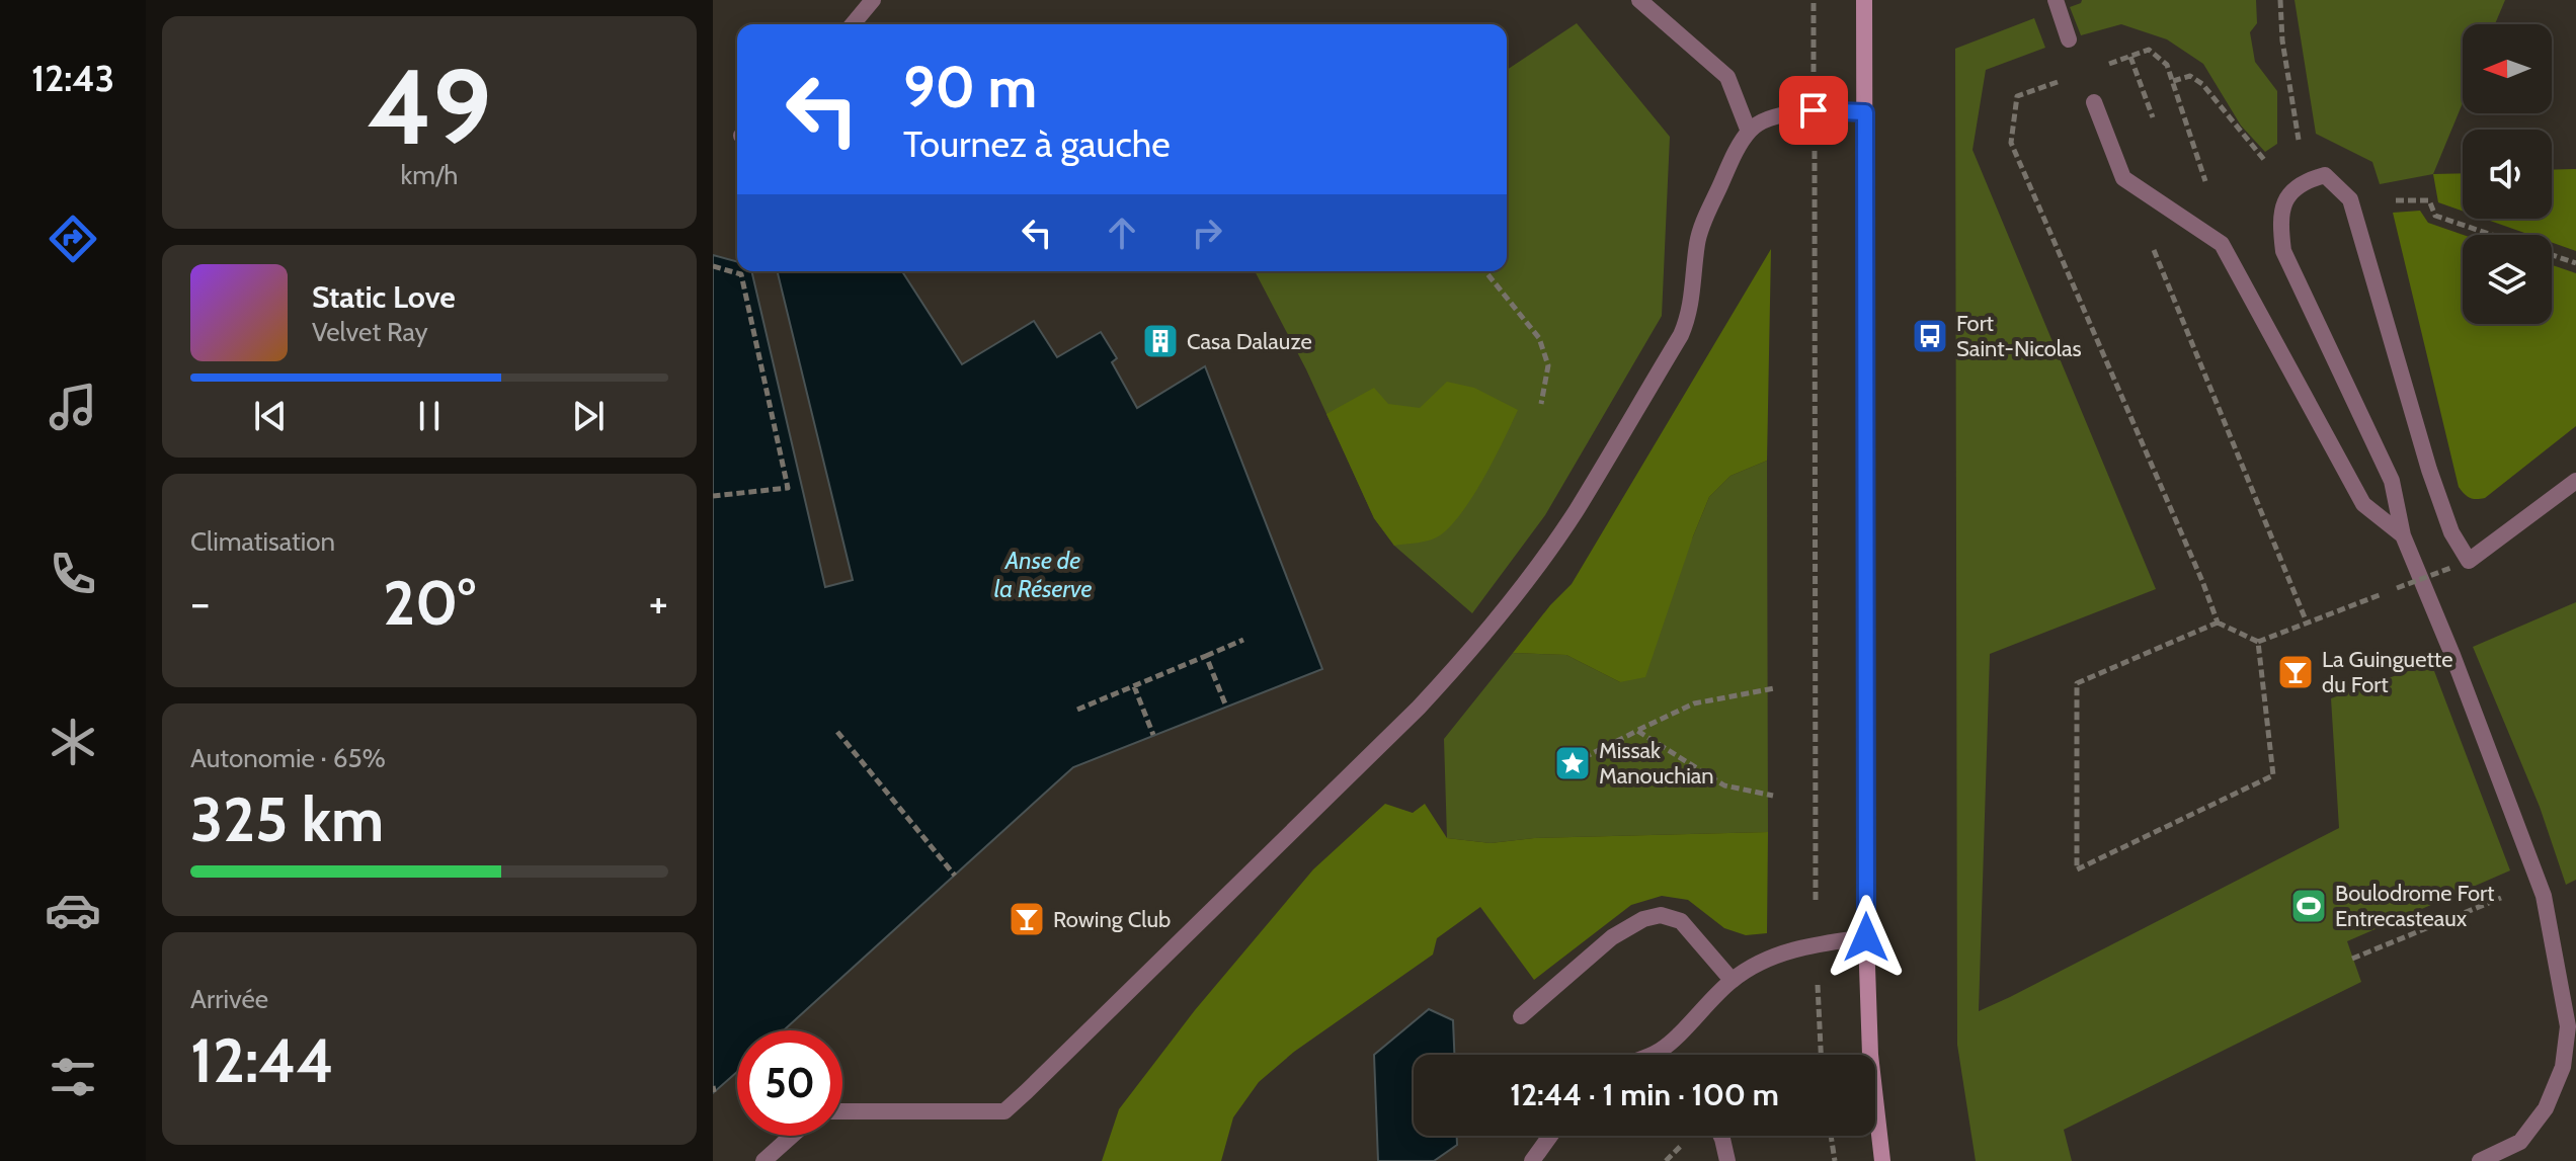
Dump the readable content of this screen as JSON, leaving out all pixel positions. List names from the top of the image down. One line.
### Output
{"water":["Anse de la Réserve"],"places":{"bus stop":["Fort Saint-Nicolas"],"building":["Casa Dalauze"],"bar":["La Guinguette du Fort","Rowing Club"],"place":["Missak Manouchian"],"sports":["Boulodrome Fort Entrecasteaux"]},"north":"left","page":{"tabs":"12:43","tile":[["49","km/h"],"Climatisation",["Autonomie · 65%","325 km"],["Arrivée","12:44"]],"turn":["90 m","Tournez à gauche"],"song":["Static Love","Velvet Ray"],"heat":["−","20°","+"],"limit":"50","trip":"12:44 · 1 min · 100 m"}}
